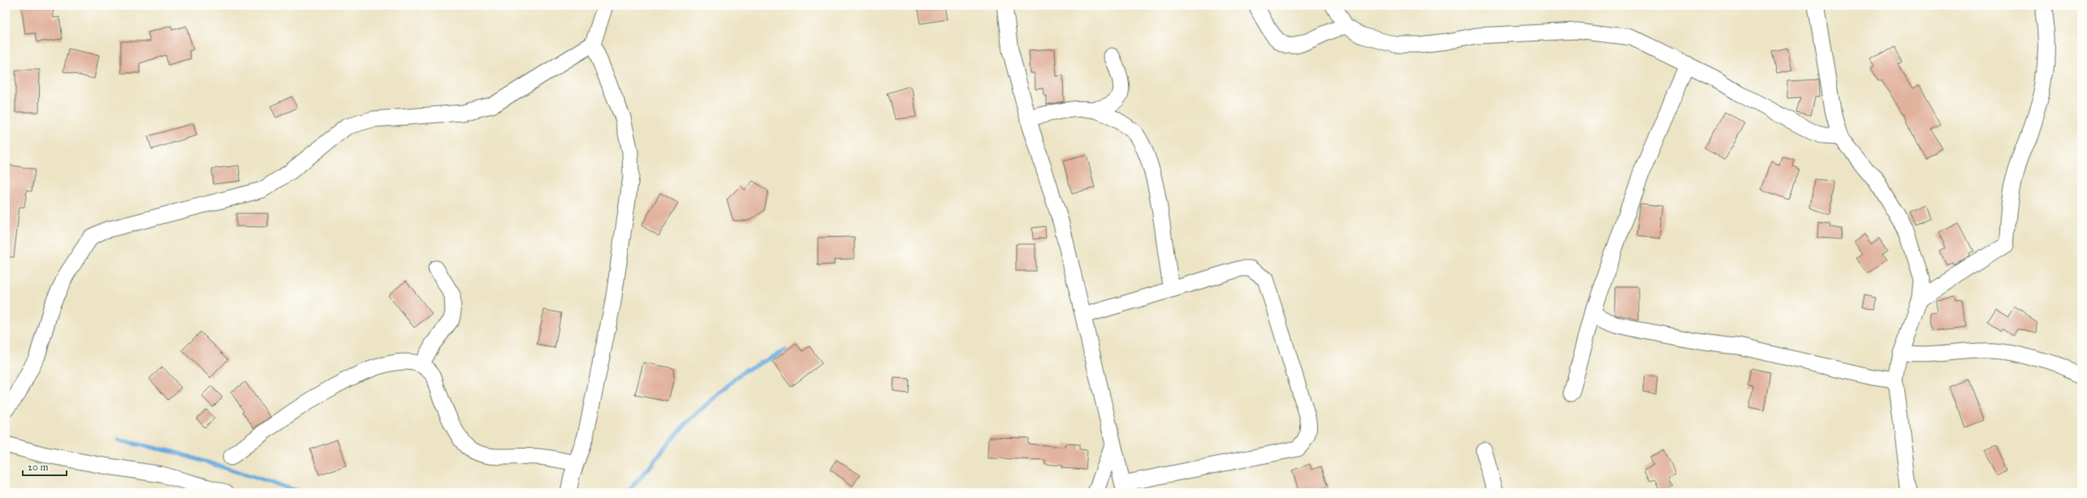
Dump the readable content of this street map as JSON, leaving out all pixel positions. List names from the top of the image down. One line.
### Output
{"scale_bar":"20 m"}
